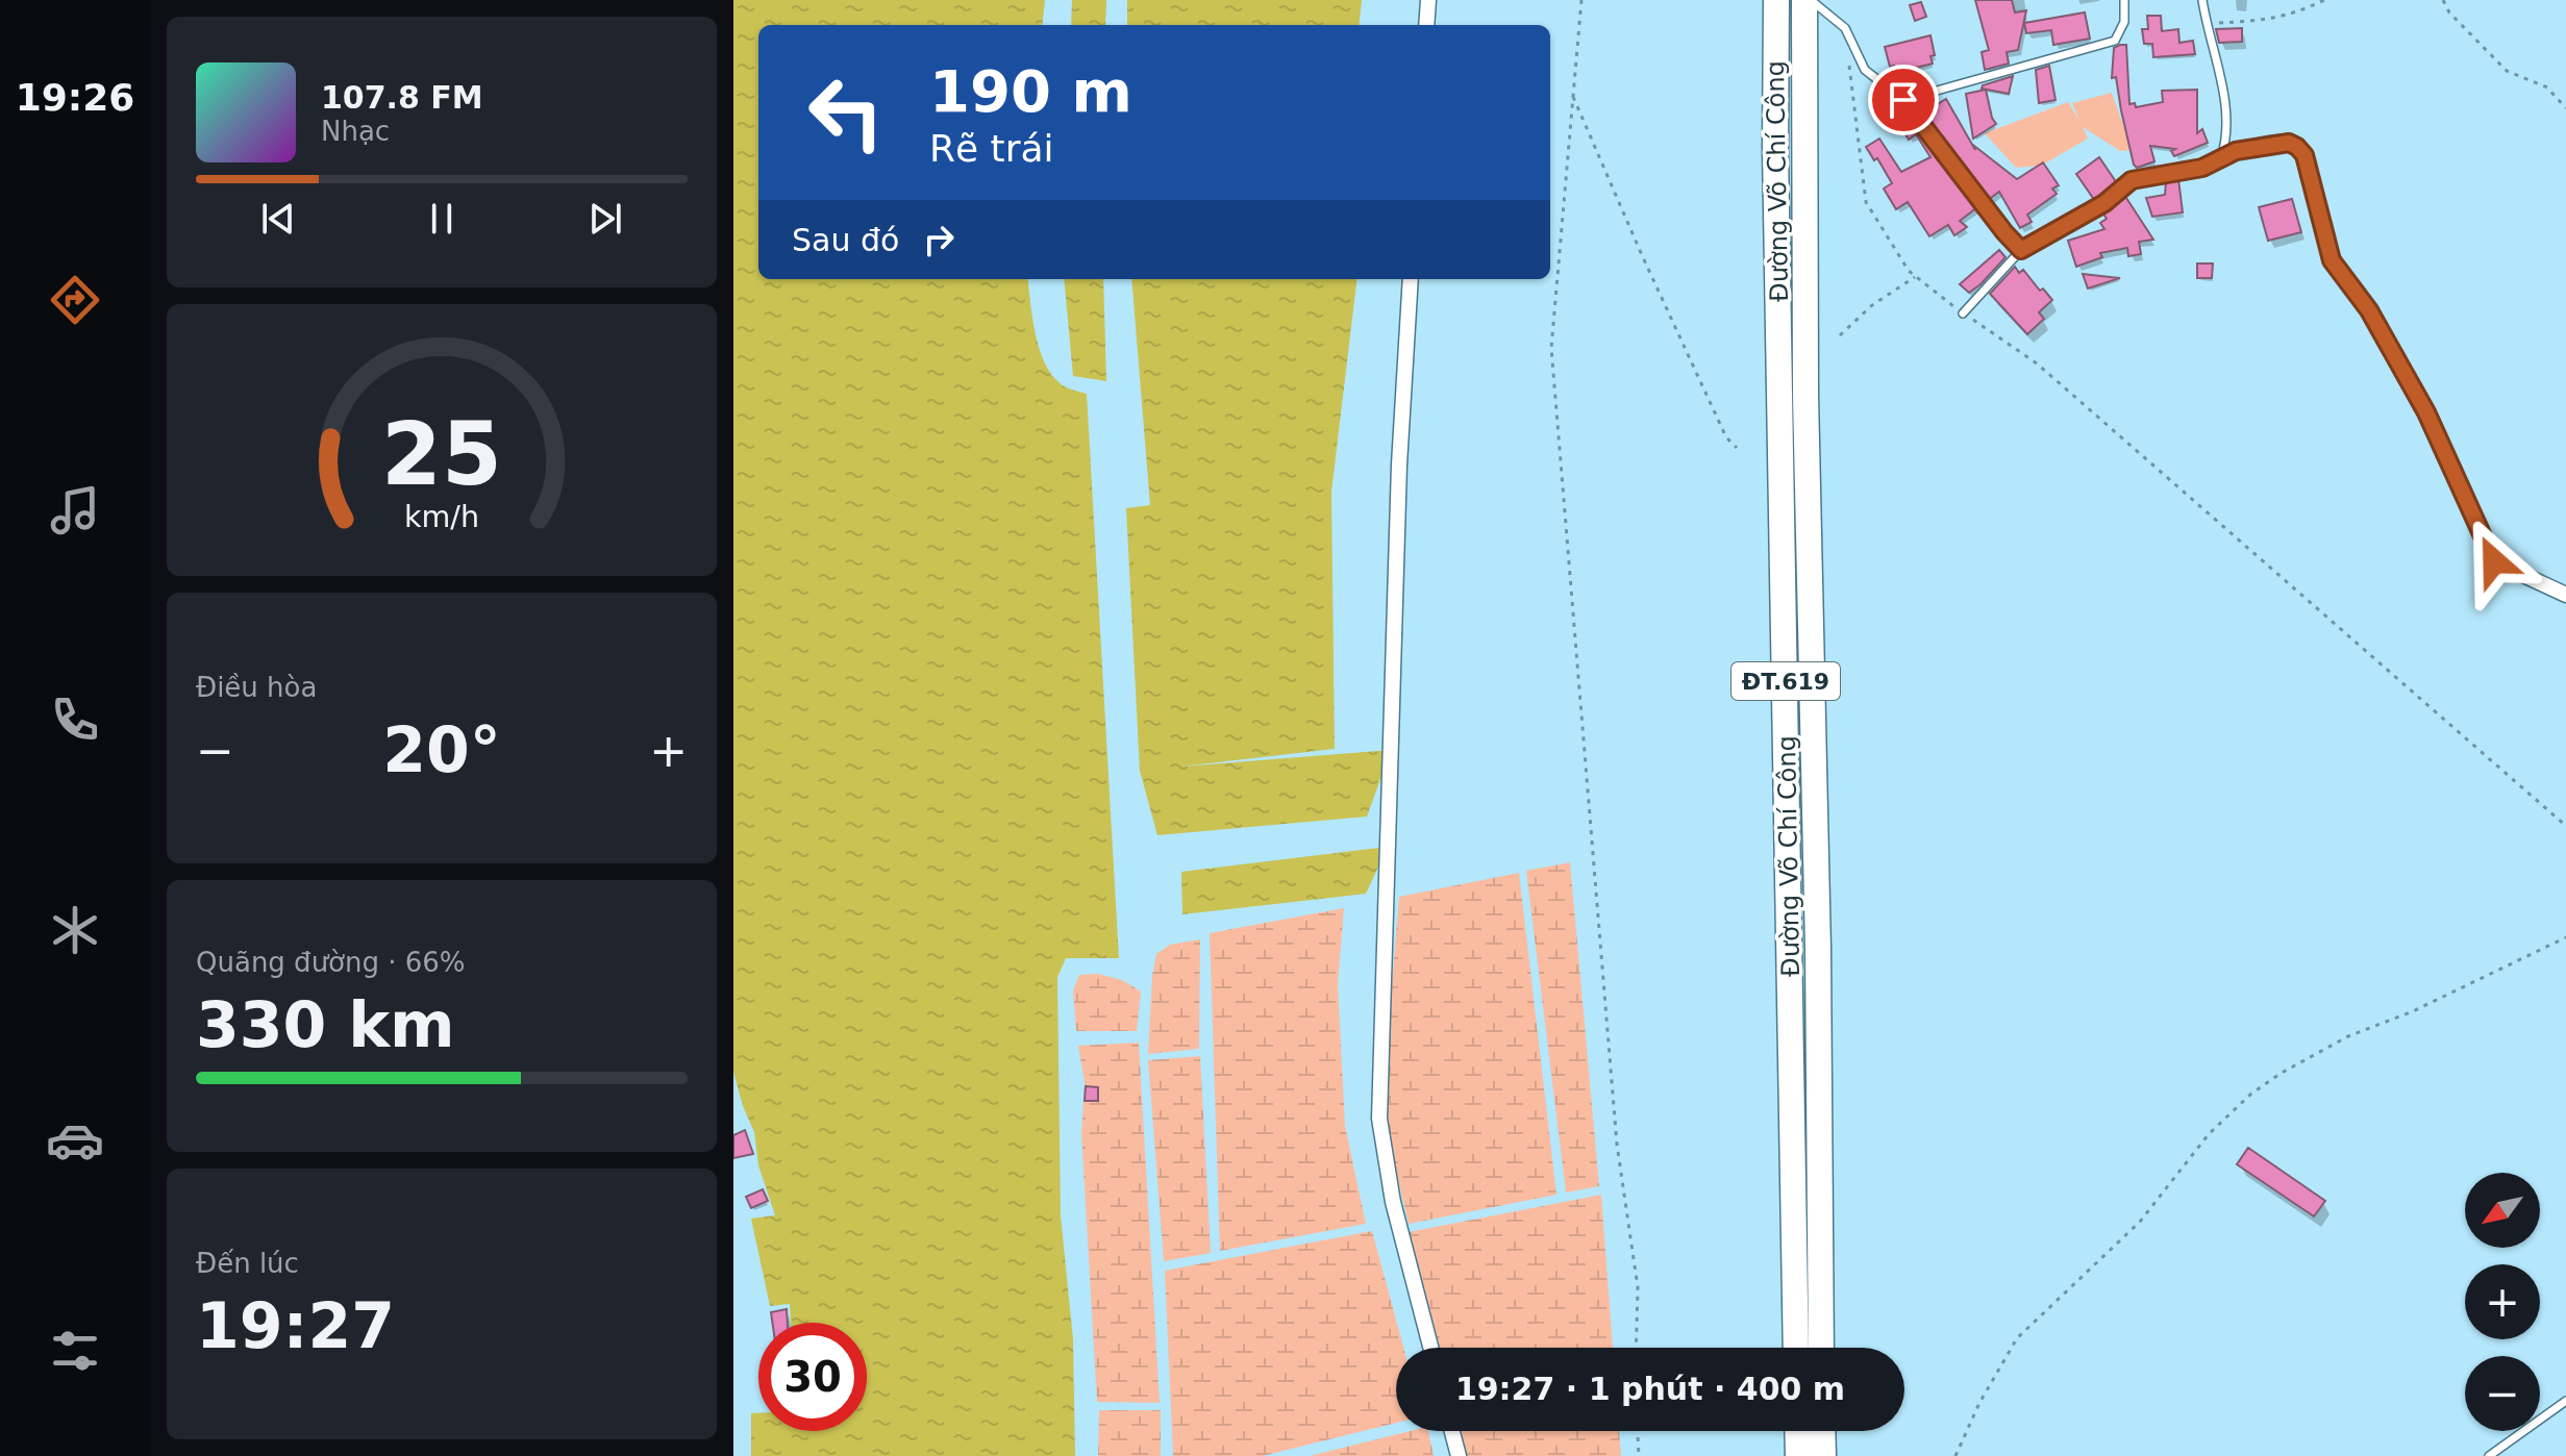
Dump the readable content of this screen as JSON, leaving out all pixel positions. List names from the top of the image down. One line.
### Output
{"streets":{"main road":["Đường Võ Chí Công","ĐT.619"]},"north":"bottom left","page":{"tabs":"19:26","turn":["190 m","Rẽ trái"],"song":["107.8 FM","Nhạc"],"then":"Sau đó","tile":["Điều hòa",["Quãng đường · 66%","330 km"],["Đến lúc","19:27"]],"heat":["−","20°","+"],"map_buttons":["+","−"],"limit":"30","trip":"19:27 · 1 phút · 400 m","gauge":["25","km/h"]}}
